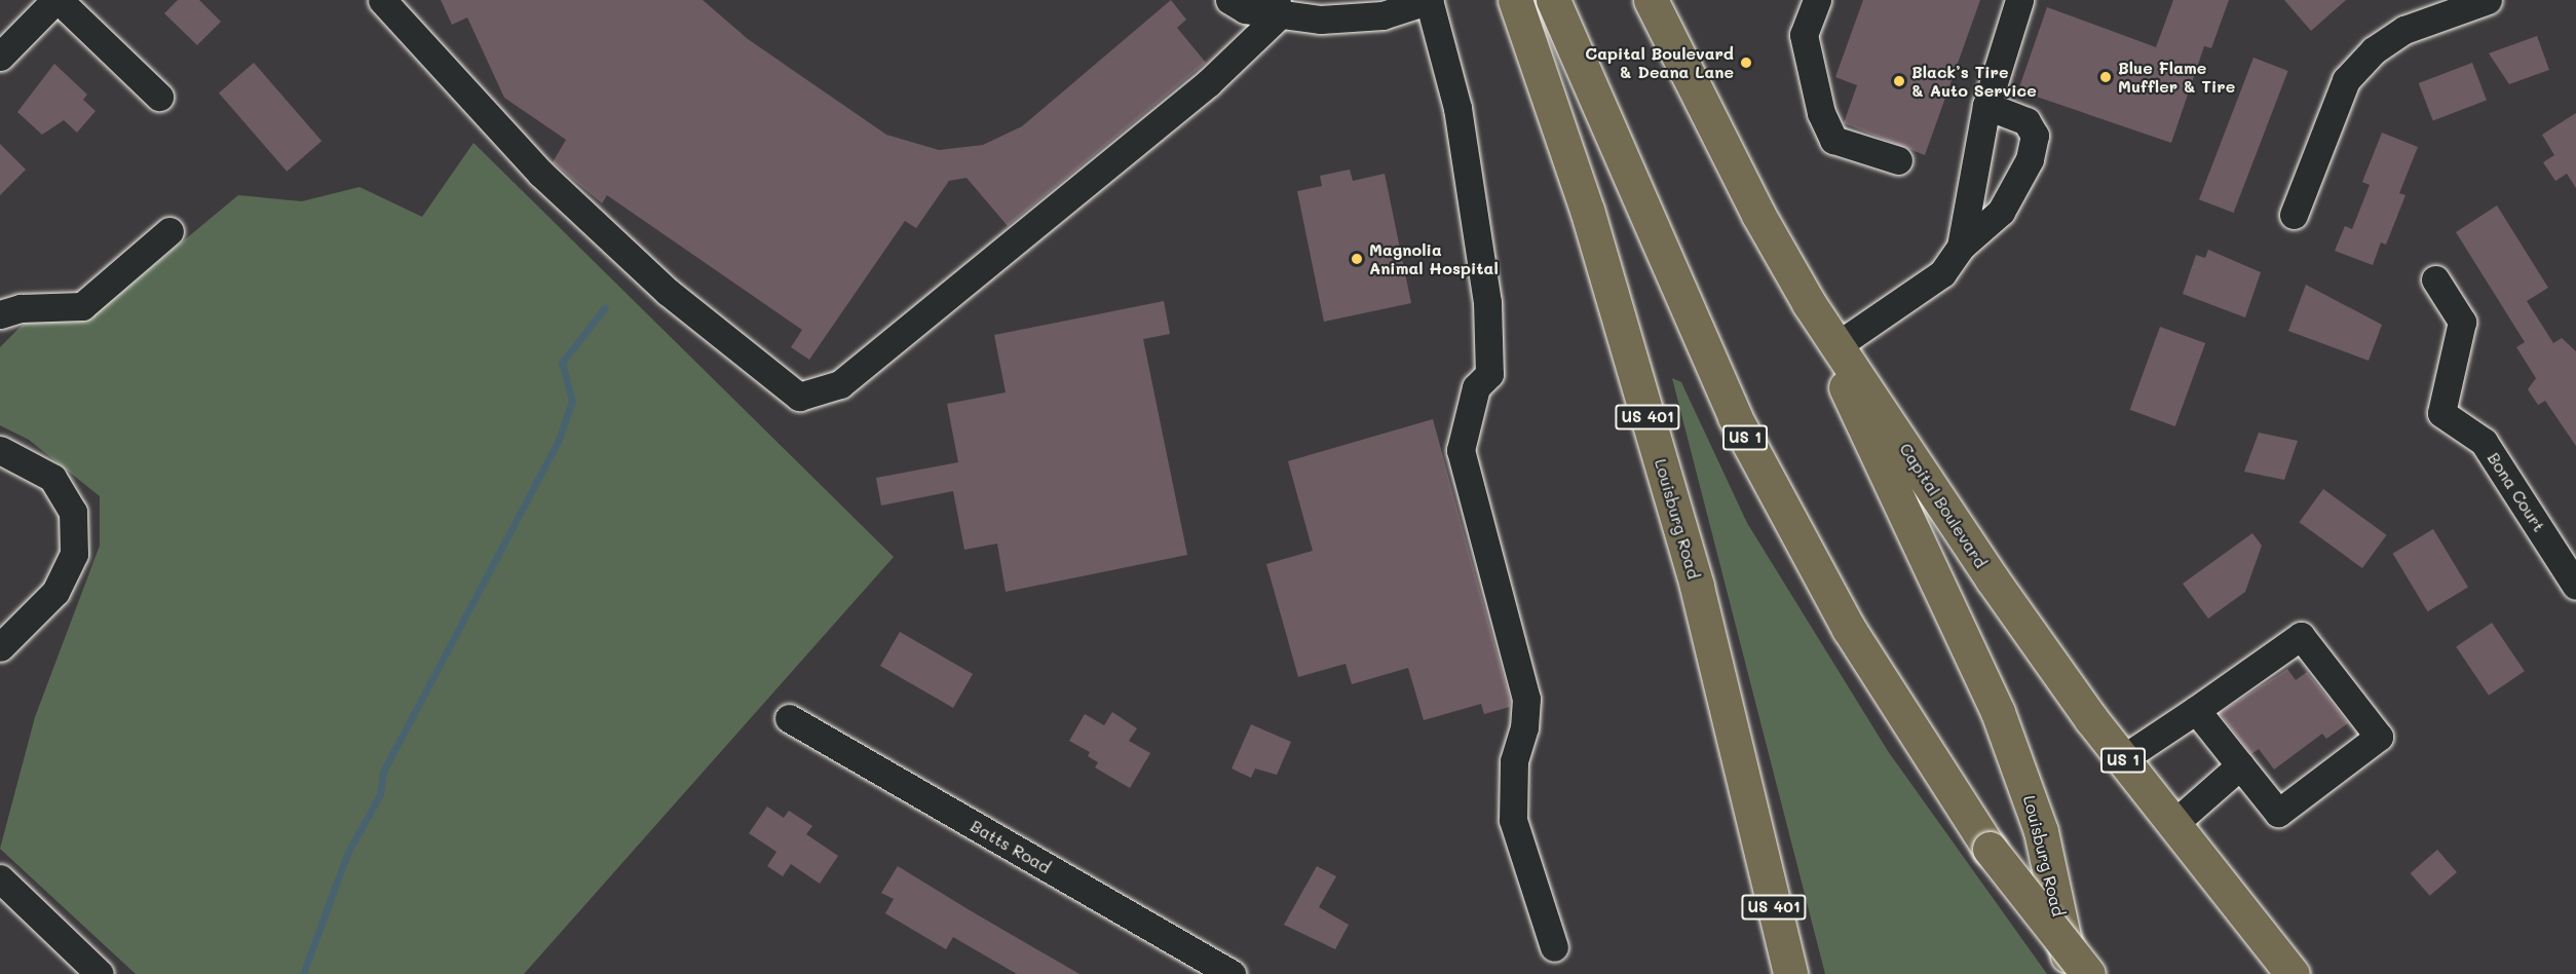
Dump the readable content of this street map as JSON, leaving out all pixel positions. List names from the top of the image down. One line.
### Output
{"streets":{"highway":["US 401","US 1","Capital Boulevard","Louisburg Road"],"street":["Bona Court","Batts Road"]},"crossings":[["Capital Boulevard","Louisburg Road"]],"places":["Capital Boulevard & Deana Lane","Blue Flame Muffler & Tire","Black’s Tire & Auto Service","Magnolia Animal Hospital"]}
